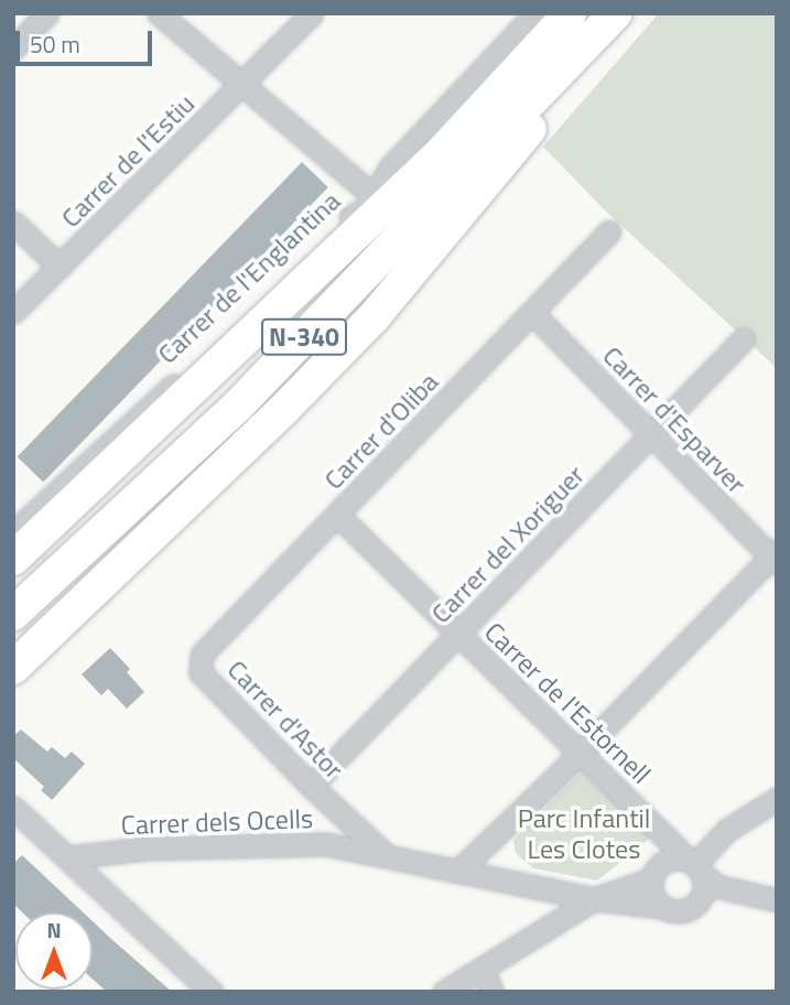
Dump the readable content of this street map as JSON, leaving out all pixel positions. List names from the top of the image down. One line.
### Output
{"streets":{"main road":["N-340"],"street":["Carrer de l'Estiu","Carrer de l'Englantina","Carrer d'Esparver","Carrer d'Oliba","Carrer del Xoriguer","Carrer de l'Estornell","Carrer d'Astor","Carrer dels Ocells"]},"crossings":[["Carrer d'Esparver","Carrer d'Oliba"],["Carrer d'Esparver","Carrer del Xoriguer"],["Carrer d'Oliba","Carrer de l'Estornell"],["Carrer d'Oliba","Carrer d'Astor"],["Carrer del Xoriguer","Carrer de l'Estornell"],["Carrer del Xoriguer","Carrer d'Astor"],["Carrer de l'Estornell","Carrer dels Ocells"],["Carrer d'Astor","Carrer dels Ocells"]],"parks":["Parc Infantil Les Clotes"],"scale_bar":"50 m","north":"top"}
